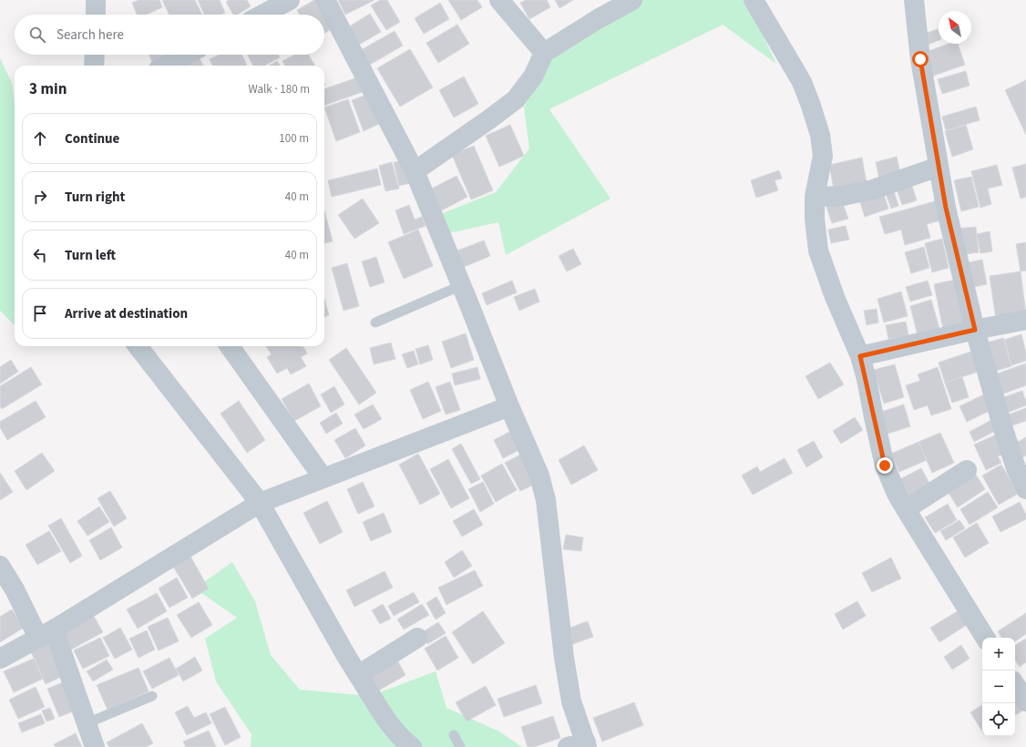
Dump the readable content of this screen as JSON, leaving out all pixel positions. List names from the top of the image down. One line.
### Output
{"north":"top left","page":{"search":"Search here","heading":["3 min","Walk · 180 m"],"list":[["Continue","100 m"],["Turn right","40 m"],["Turn left","40 m"],"Arrive at destination"],"map_buttons":["+","−"]}}
